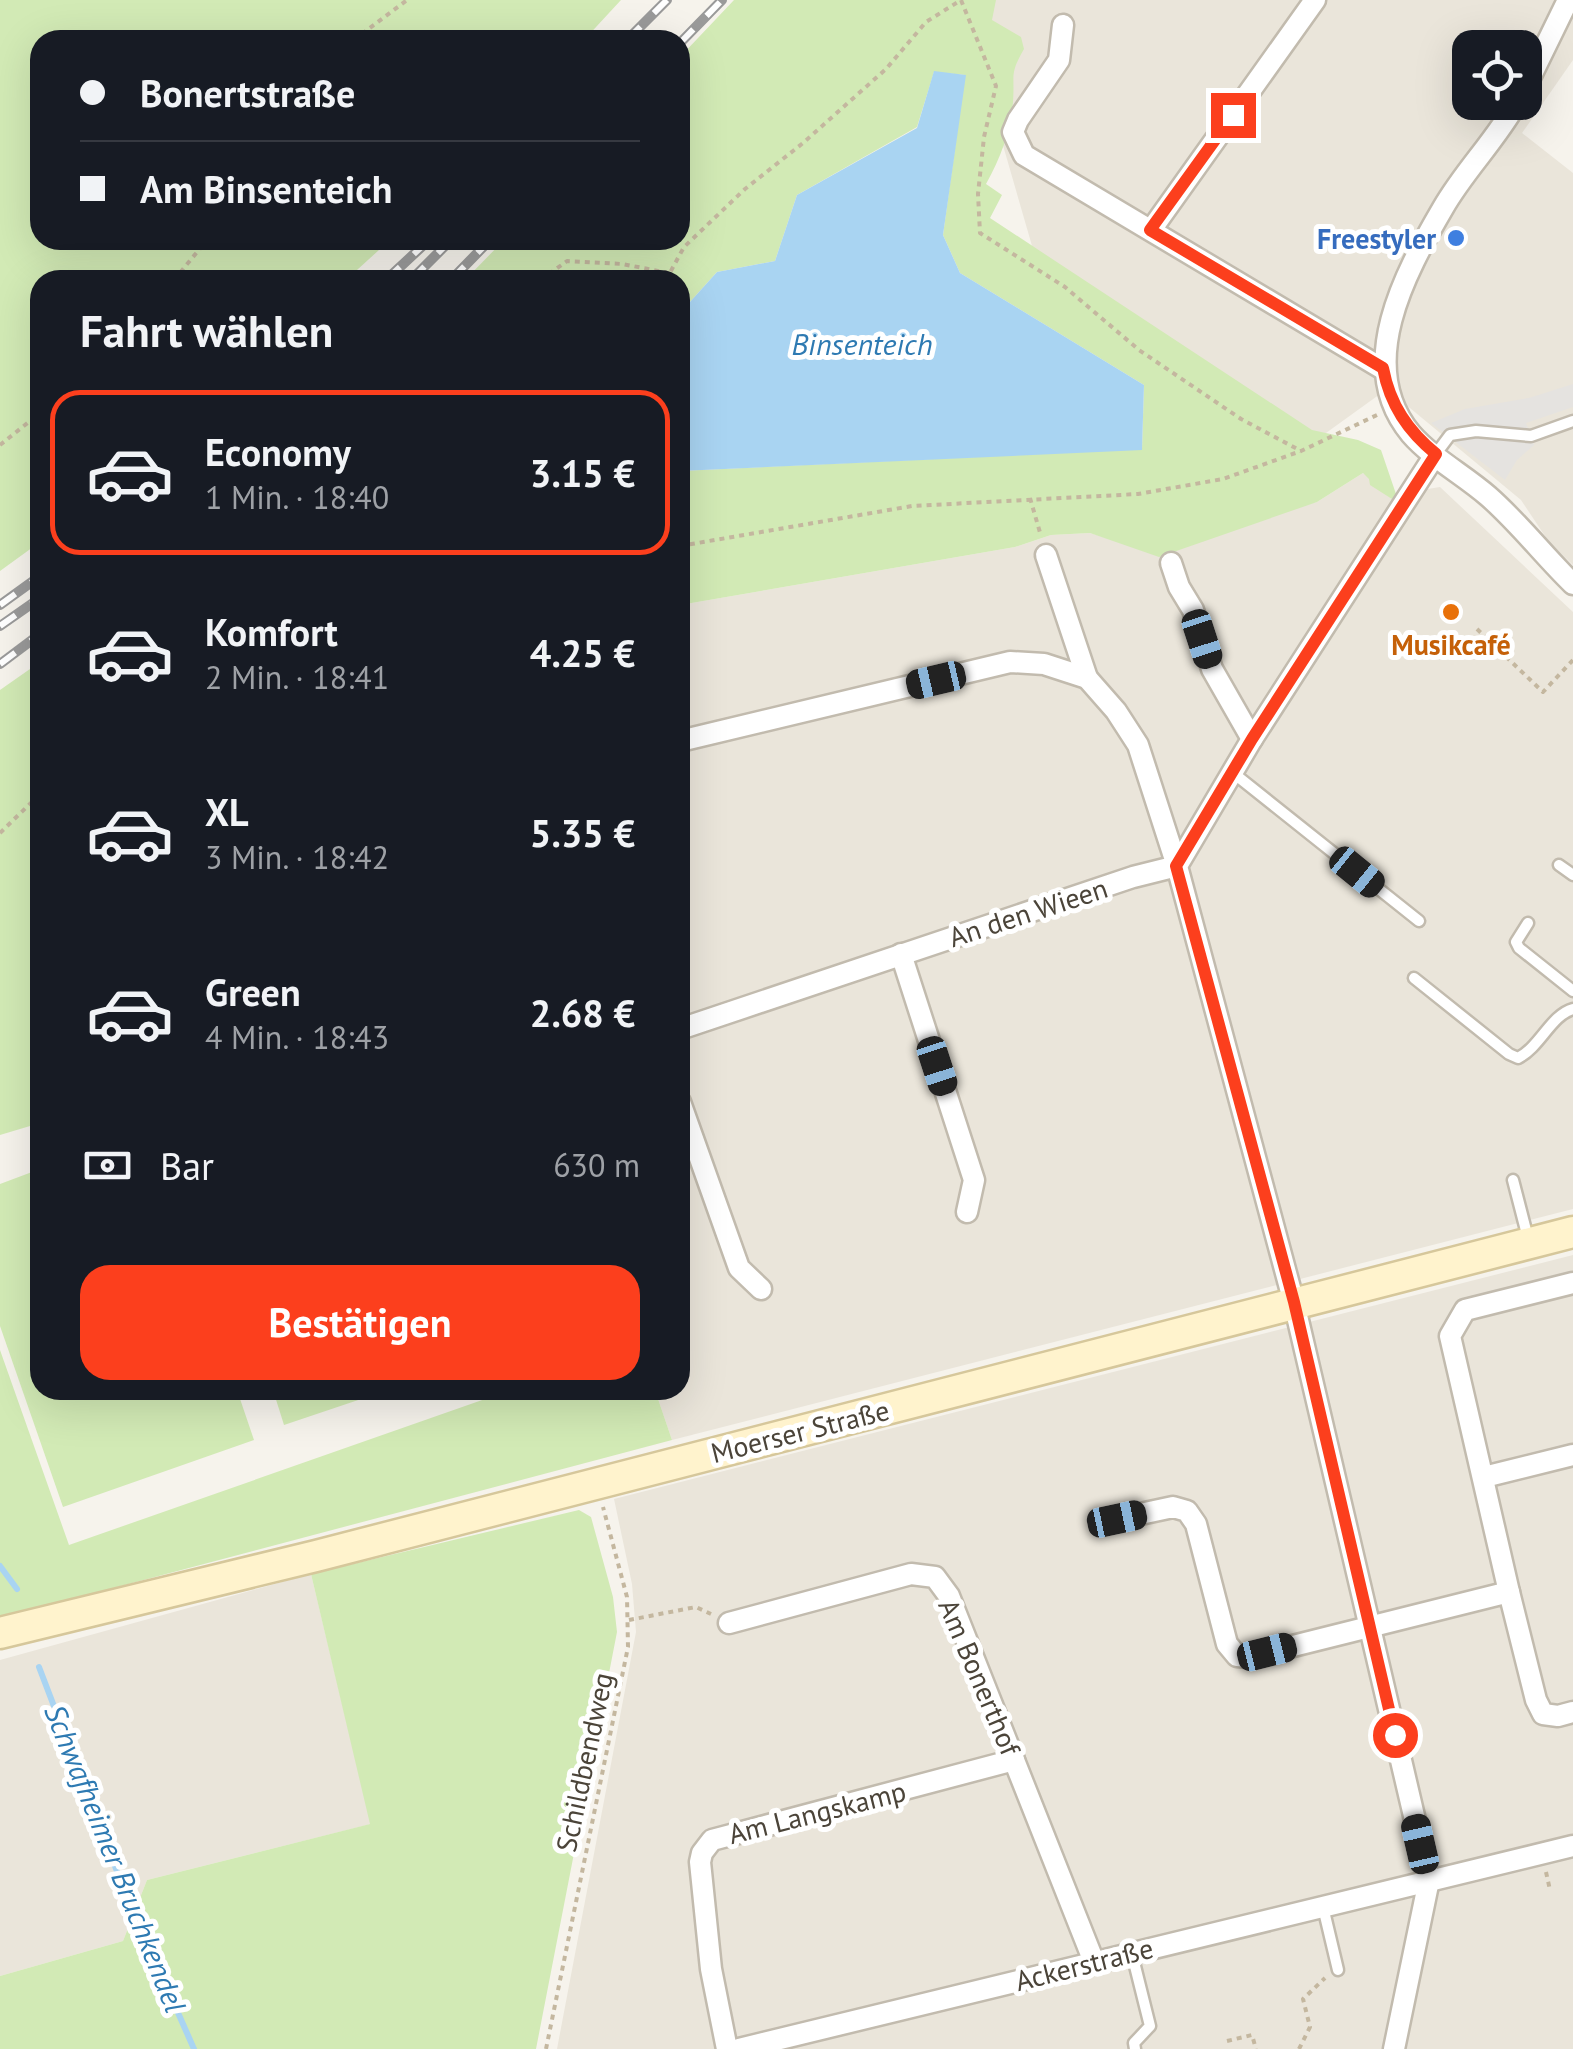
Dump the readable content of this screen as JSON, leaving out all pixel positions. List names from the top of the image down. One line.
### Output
{"streets":{"main road":["Moerser Straße"],"street":["An den Wieen","Am Bonerthof","Am Langskamp","Ackerstraße"],"path":["Schildbendweg"]},"crossings":[["Moerser Straße","Schildbendweg"],["Am Bonerthof","Am Langskamp"],["Am Bonerthof","Ackerstraße"]],"water":["Binsenteich","Schwafheimer Bruchkendel"],"places":["Freestyler","Musikcafé"],"page":{"banner":["Bonertstraße","Am Binsenteich"],"heading":"Fahrt wählen","list":[{"name":"Economy","note":"1 Min. · 18:40","value":"3.15 €"},{"name":"Komfort","note":"2 Min. · 18:41","value":"4.25 €"},{"name":"XL","note":"3 Min. · 18:42","value":"5.35 €"},{"name":"Green","note":"4 Min. · 18:43","value":"2.68 €"}],"pay":["Bar","630 m"],"buttons":"Bestätigen"}}
